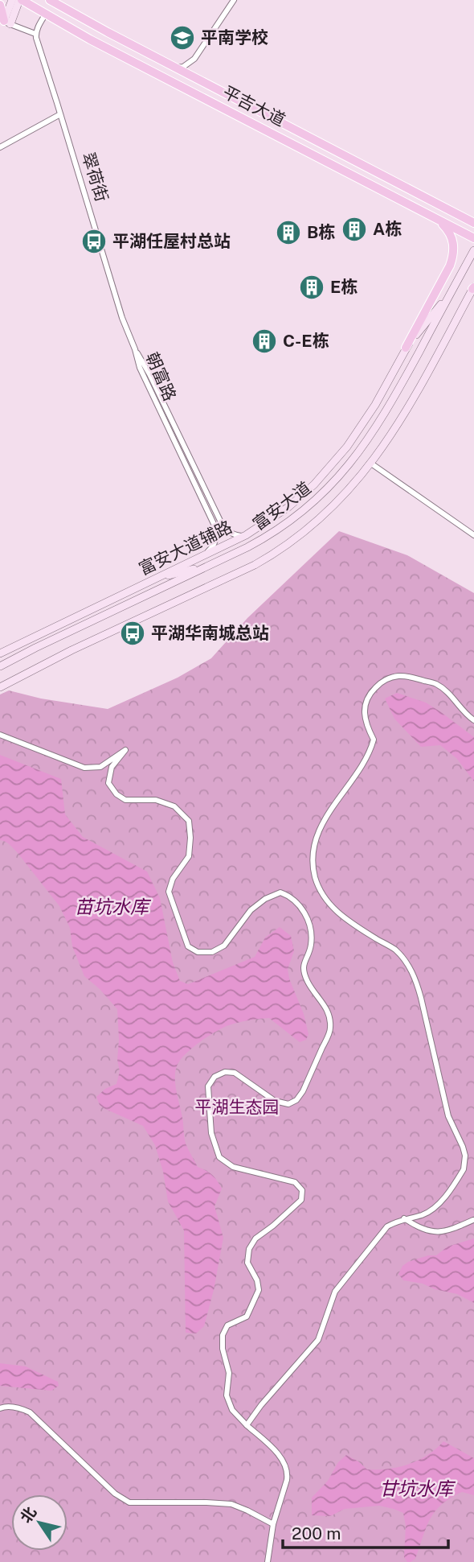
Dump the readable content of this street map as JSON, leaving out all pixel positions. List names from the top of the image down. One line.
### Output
{"streets":{"main road":["平吉大道","富安大道","富安大道辅路"],"street":["翠荷街","朝富路"]},"crossings":[["翠荷街","朝富路"],["朝富路","富安大道辅路"],["富安大道","富安大道辅路"]],"water":["苗坑水库","甘坑水库"],"parks":["平湖生态园"],"places":{"school or university":["平南学校"],"building":["A栋","B栋","E栋","C-E栋"],"bus stop":["平湖任屋村总站","平湖华南城总站"]},"scale_bar":"200 m","north":"top left"}
